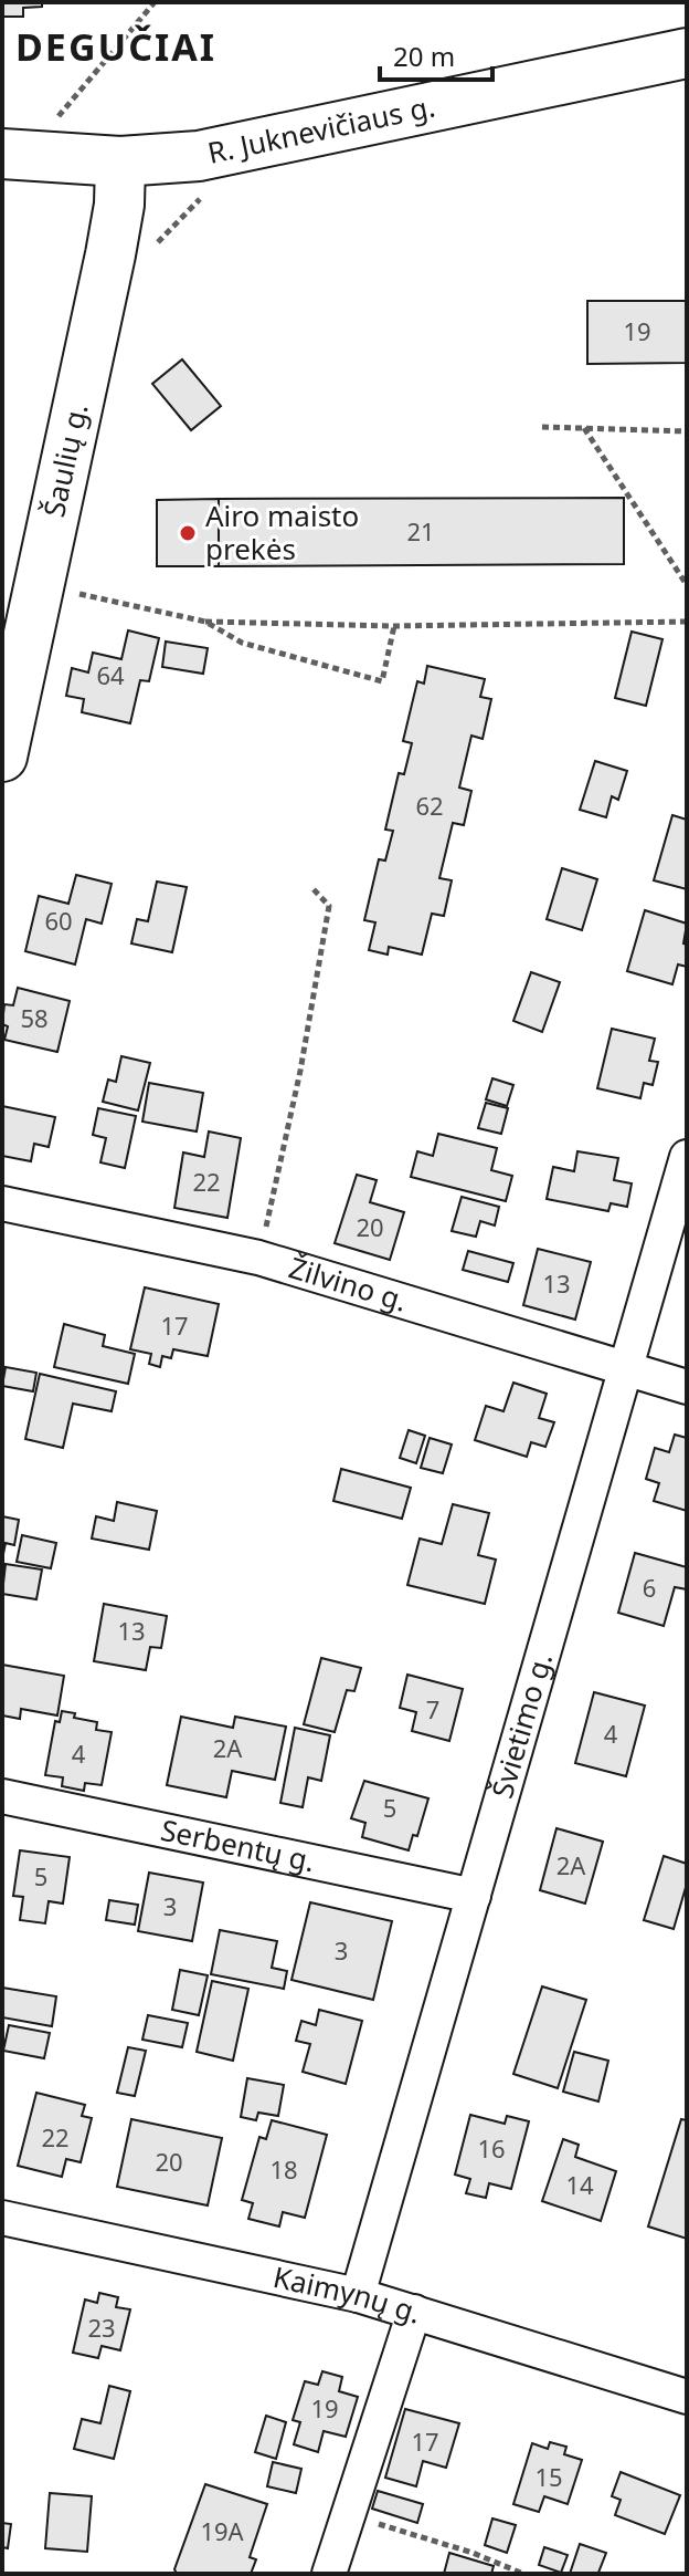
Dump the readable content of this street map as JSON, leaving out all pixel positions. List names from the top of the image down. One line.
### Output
{"streets":{"street":["R. Juknevičiaus g.","Šaulių g.","Žilvino g.","Švietimo g.","Serbentų g.","Kaimynų g."]},"crossings":[["R. Juknevičiaus g.","Šaulių g."],["Žilvino g.","Švietimo g."],["Švietimo g.","Serbentų g."],["Švietimo g.","Kaimynų g."]],"districts":["DEGUČIAI"],"places":["Airo maisto prekės"],"house_numbers":["19","21","64","62","60","58","22","20","13","17","6","13","7","4","2A","4","5","2A","5","3","3","22","16","20","18","14","23","19","17","15","19A"],"scale_bar":"20 m"}
